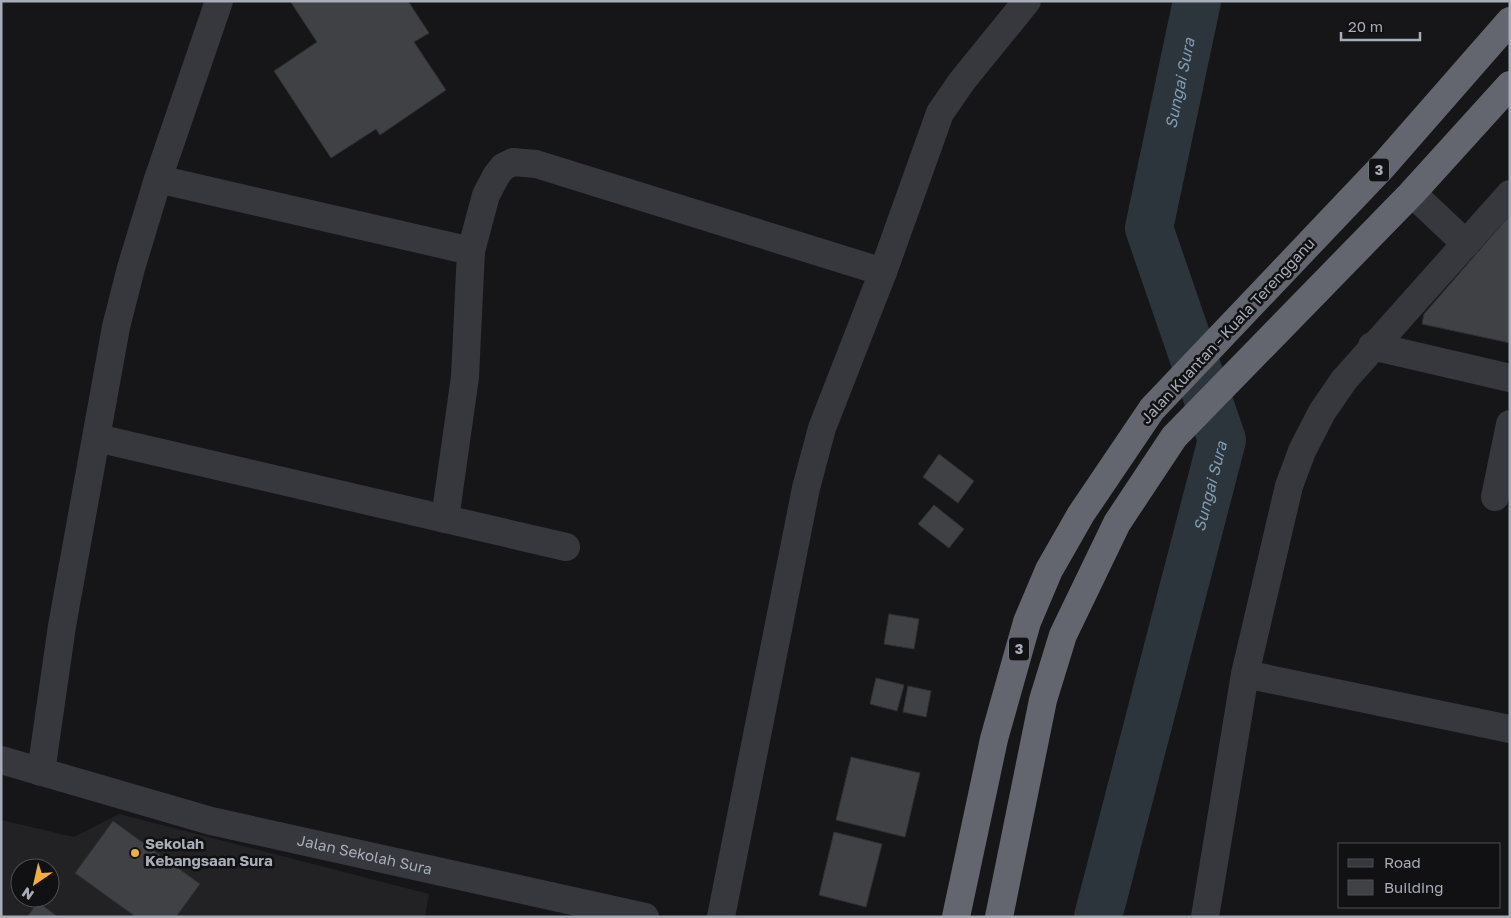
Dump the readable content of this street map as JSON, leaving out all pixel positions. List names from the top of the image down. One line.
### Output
{"streets":{"highway":["3","Jalan Kuantan - Kuala Terengganu"],"street":["Jalan Sekolah Sura"]},"water":["Sungai Sura"],"places":["Sekolah Kebangsaan Sura"],"legend":["Road","Building"],"scale_bar":"20 m","north":"bottom left"}
